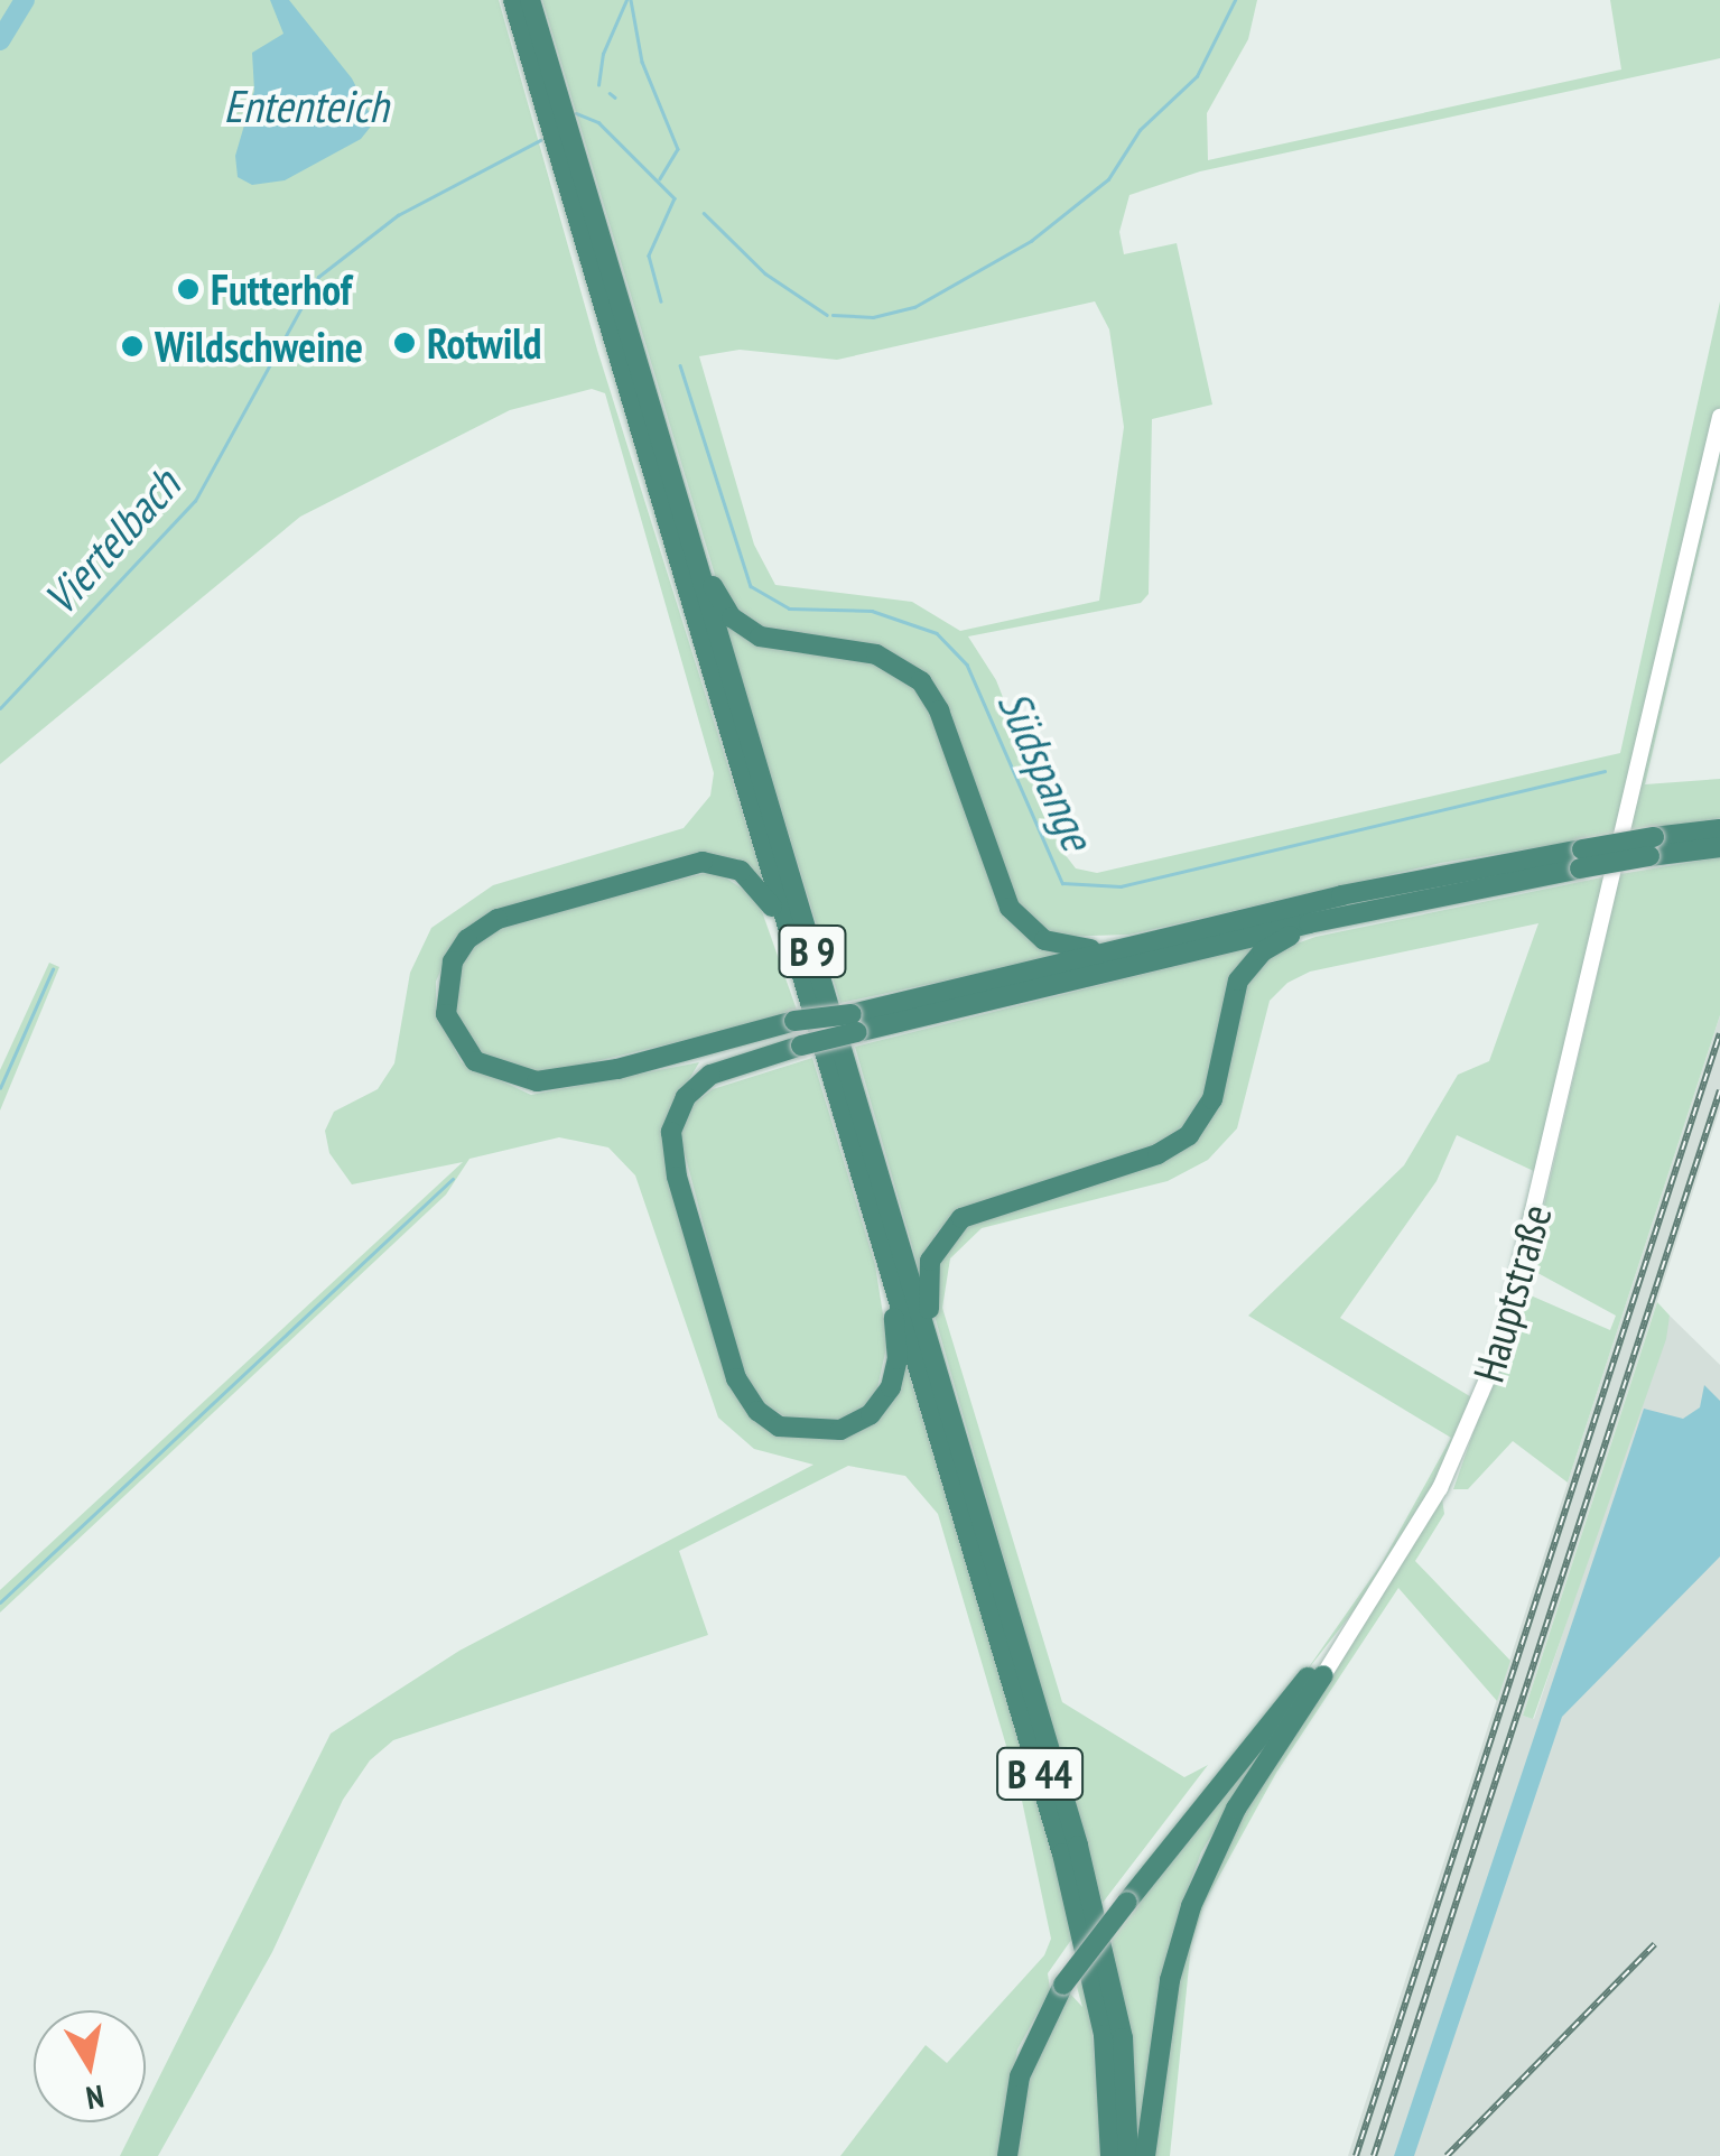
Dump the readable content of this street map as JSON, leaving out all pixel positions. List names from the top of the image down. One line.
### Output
{"streets":{"highway":["B 9","B 44"],"main road":["Hauptstraße"]},"crossings":[["B 9","B 44"]],"water":["Ententeich","Viertelbach","Südspange"],"places":["Futterhof","Rotwild","Wildschweine"],"north":"bottom"}
